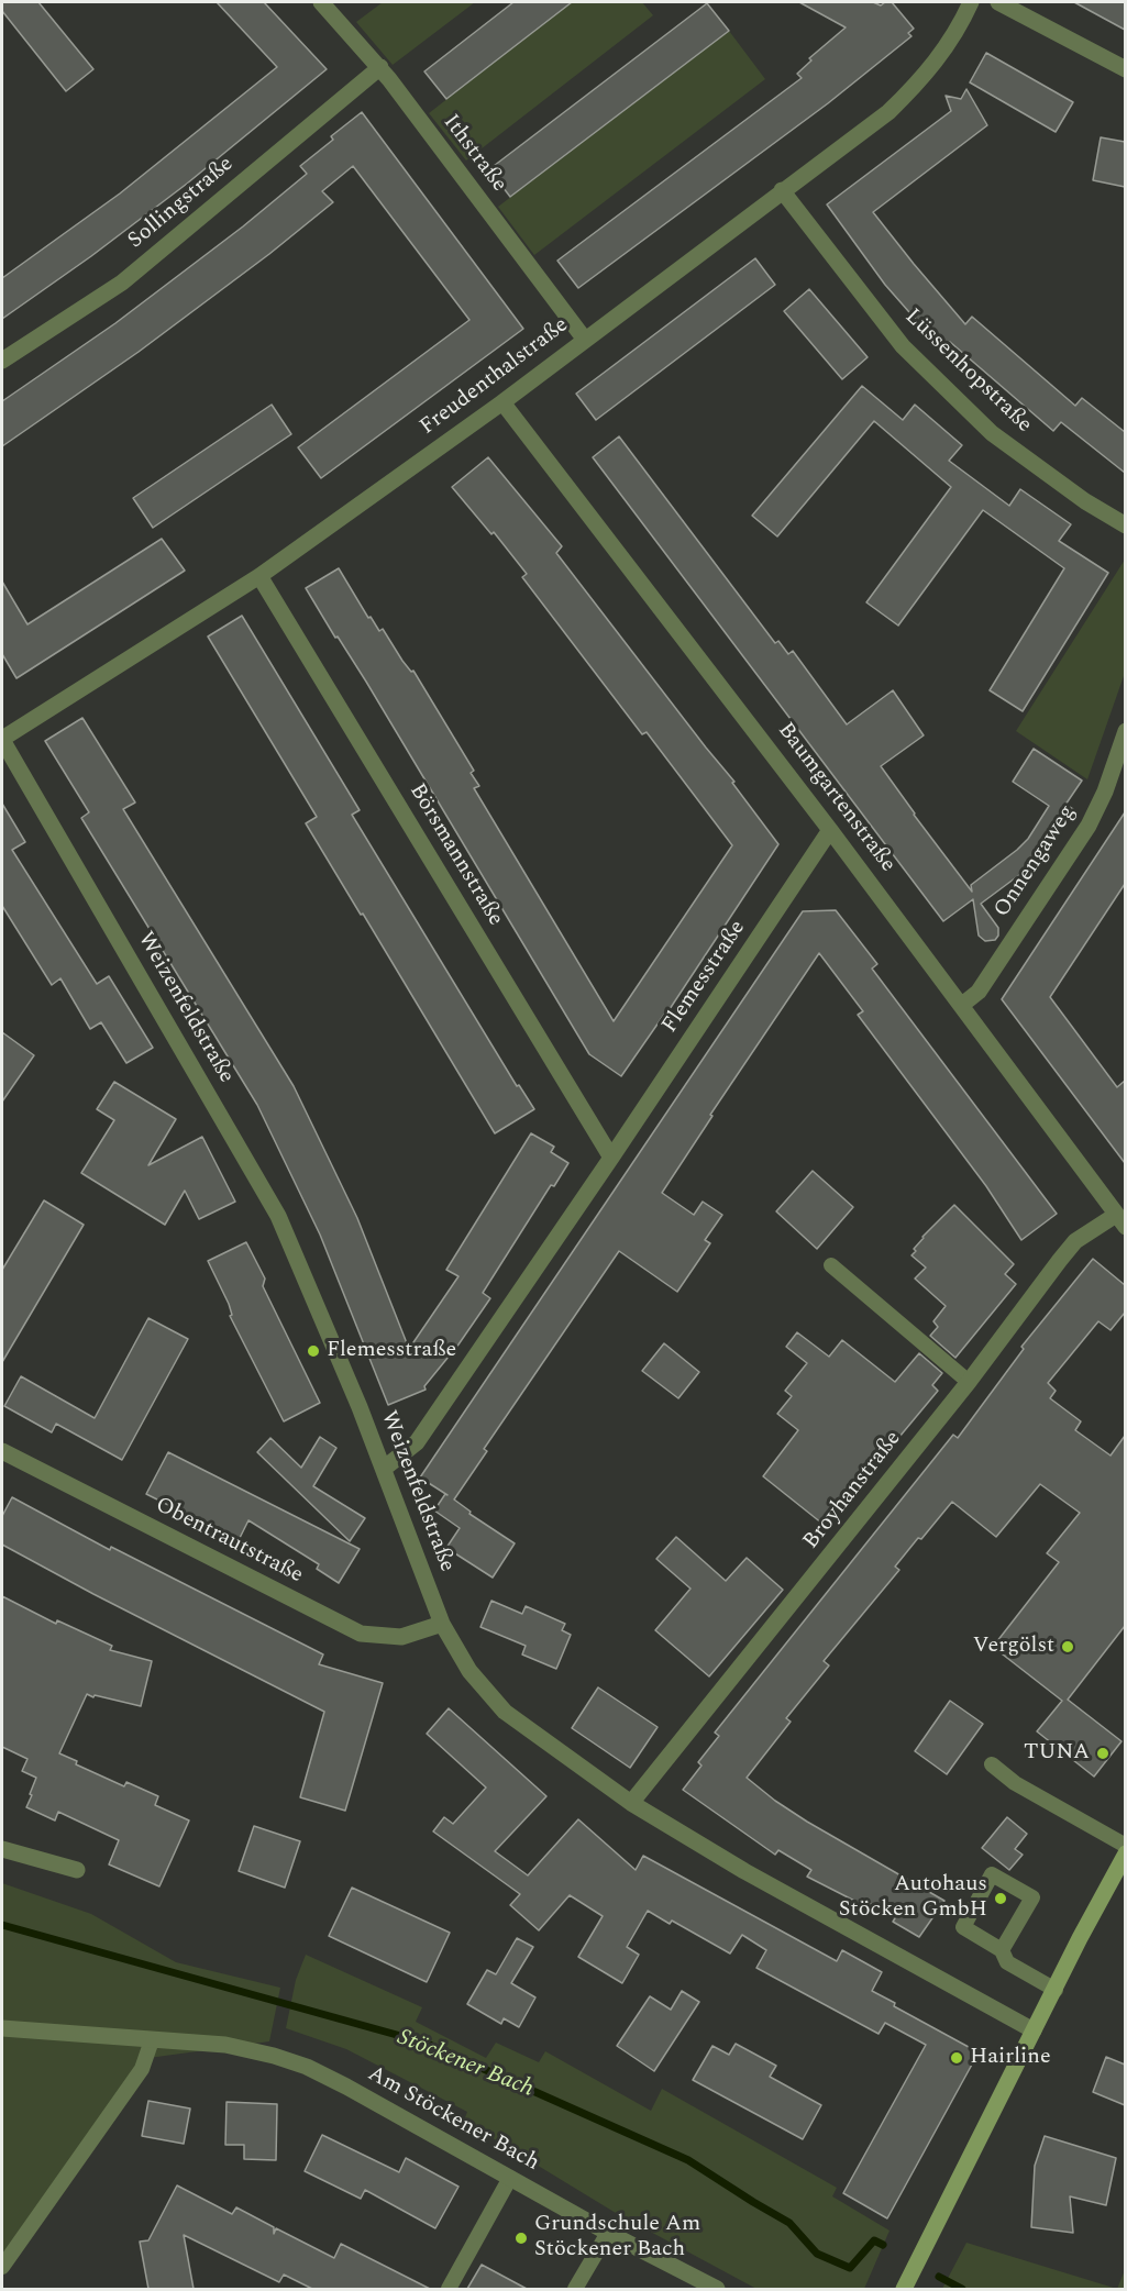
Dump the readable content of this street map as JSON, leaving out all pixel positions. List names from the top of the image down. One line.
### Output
{"streets":{"street":["Ithstraße","Sollingstraße","Lüssenhopstraße","Freudenthalstraße","Baumgartenstraße","Börsmannstraße","Onnengaweg","Flemesstraße","Weizenfeldstraße","Broyhanstraße","Obentrautstraße","Am Stöckener Bach"]},"crossings":[["Ithstraße","Sollingstraße"],["Ithstraße","Freudenthalstraße"],["Lüssenhopstraße","Freudenthalstraße"],["Freudenthalstraße","Baumgartenstraße"],["Freudenthalstraße","Börsmannstraße"],["Freudenthalstraße","Weizenfeldstraße"],["Baumgartenstraße","Onnengaweg"],["Baumgartenstraße","Flemesstraße"],["Baumgartenstraße","Broyhanstraße"],["Börsmannstraße","Flemesstraße"],["Flemesstraße","Weizenfeldstraße"],["Weizenfeldstraße","Broyhanstraße"],["Weizenfeldstraße","Obentrautstraße"]],"water":["Stöckener Bach"],"places":["Flemesstraße","Vergölst","TUNA","Autohaus Stöcken GmbH","Hairline","Grundschule Am Stöckener Bach"]}
